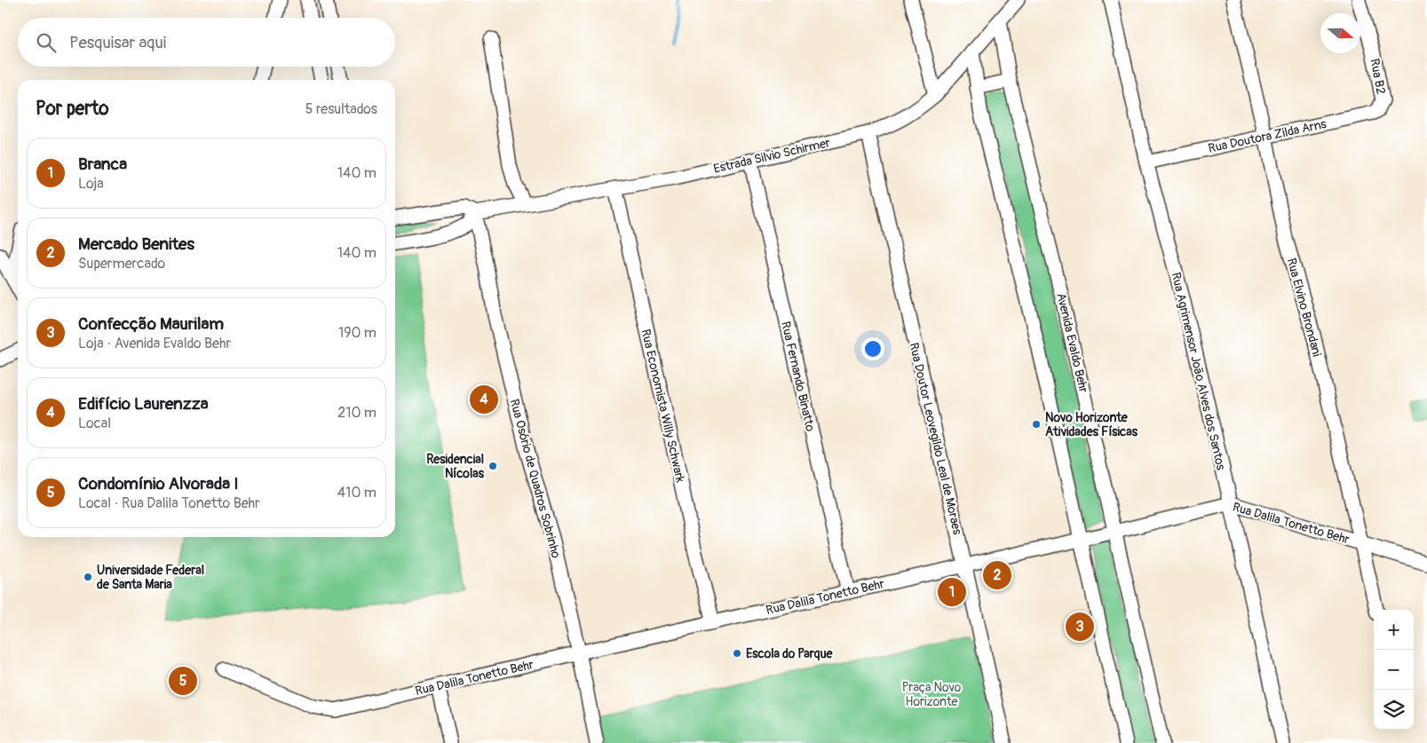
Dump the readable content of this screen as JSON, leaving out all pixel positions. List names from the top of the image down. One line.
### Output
{"streets":{"street":["Rua B2","Rua Doutora Zilda Arns","Estrada Silvio Schirmer","Rua Elvino Brondani","Avenida Evaldo Behr","Rua Agrimensor João Alves dos Santos","Rua Fernando Binatto","Rua Economista Willy Schwark","Rua Doutor Leovegildo Leal de Moraes","Rua Osório de Quadros Sobrinho","Rua Dalila Tonetto Behr"]},"crossings":[["Rua B2","Rua Doutora Zilda Arns"],["Rua Doutora Zilda Arns","Rua Elvino Brondani"],["Rua Doutora Zilda Arns","Rua Agrimensor João Alves dos Santos"],["Estrada Silvio Schirmer","Avenida Evaldo Behr"],["Estrada Silvio Schirmer","Rua Fernando Binatto"],["Estrada Silvio Schirmer","Rua Economista Willy Schwark"],["Estrada Silvio Schirmer","Rua Doutor Leovegildo Leal de Moraes"],["Estrada Silvio Schirmer","Rua Osório de Quadros Sobrinho"],["Rua Elvino Brondani","Rua Dalila Tonetto Behr"],["Avenida Evaldo Behr","Rua Dalila Tonetto Behr"],["Rua Agrimensor João Alves dos Santos","Rua Dalila Tonetto Behr"],["Rua Fernando Binatto","Rua Dalila Tonetto Behr"],["Rua Economista Willy Schwark","Rua Dalila Tonetto Behr"],["Rua Doutor Leovegildo Leal de Moraes","Rua Dalila Tonetto Behr"],["Rua Osório de Quadros Sobrinho","Rua Dalila Tonetto Behr"]],"parks":["Praça Novo Horizonte"],"places":["Novo Horizonte Atividades Físicas","Residencial Nícolas","Universidade Federal de Santa Maria","Escola do Parque"],"north":"right","page":{"search":"Pesquisar aqui","heading":["Por perto","5 resultados"],"list":[{"mark":"1","name":"Branca","note":"Loja","value":"140 m"},{"mark":"2","name":"Mercado Benites","note":"Supermercado","value":"140 m"},{"mark":"3","name":"Confecção Maurilam","note":"Loja · Avenida Evaldo Behr","value":"190 m"},{"mark":"4","name":"Edifício Laurenzza","note":"Local","value":"210 m"},{"mark":"5","name":"Condomínio Alvorada I","note":"Local · Rua Dalila Tonetto Behr","value":"410 m"}],"pins":["4","2","1","3","5"],"map_buttons":["+","−"]}}
